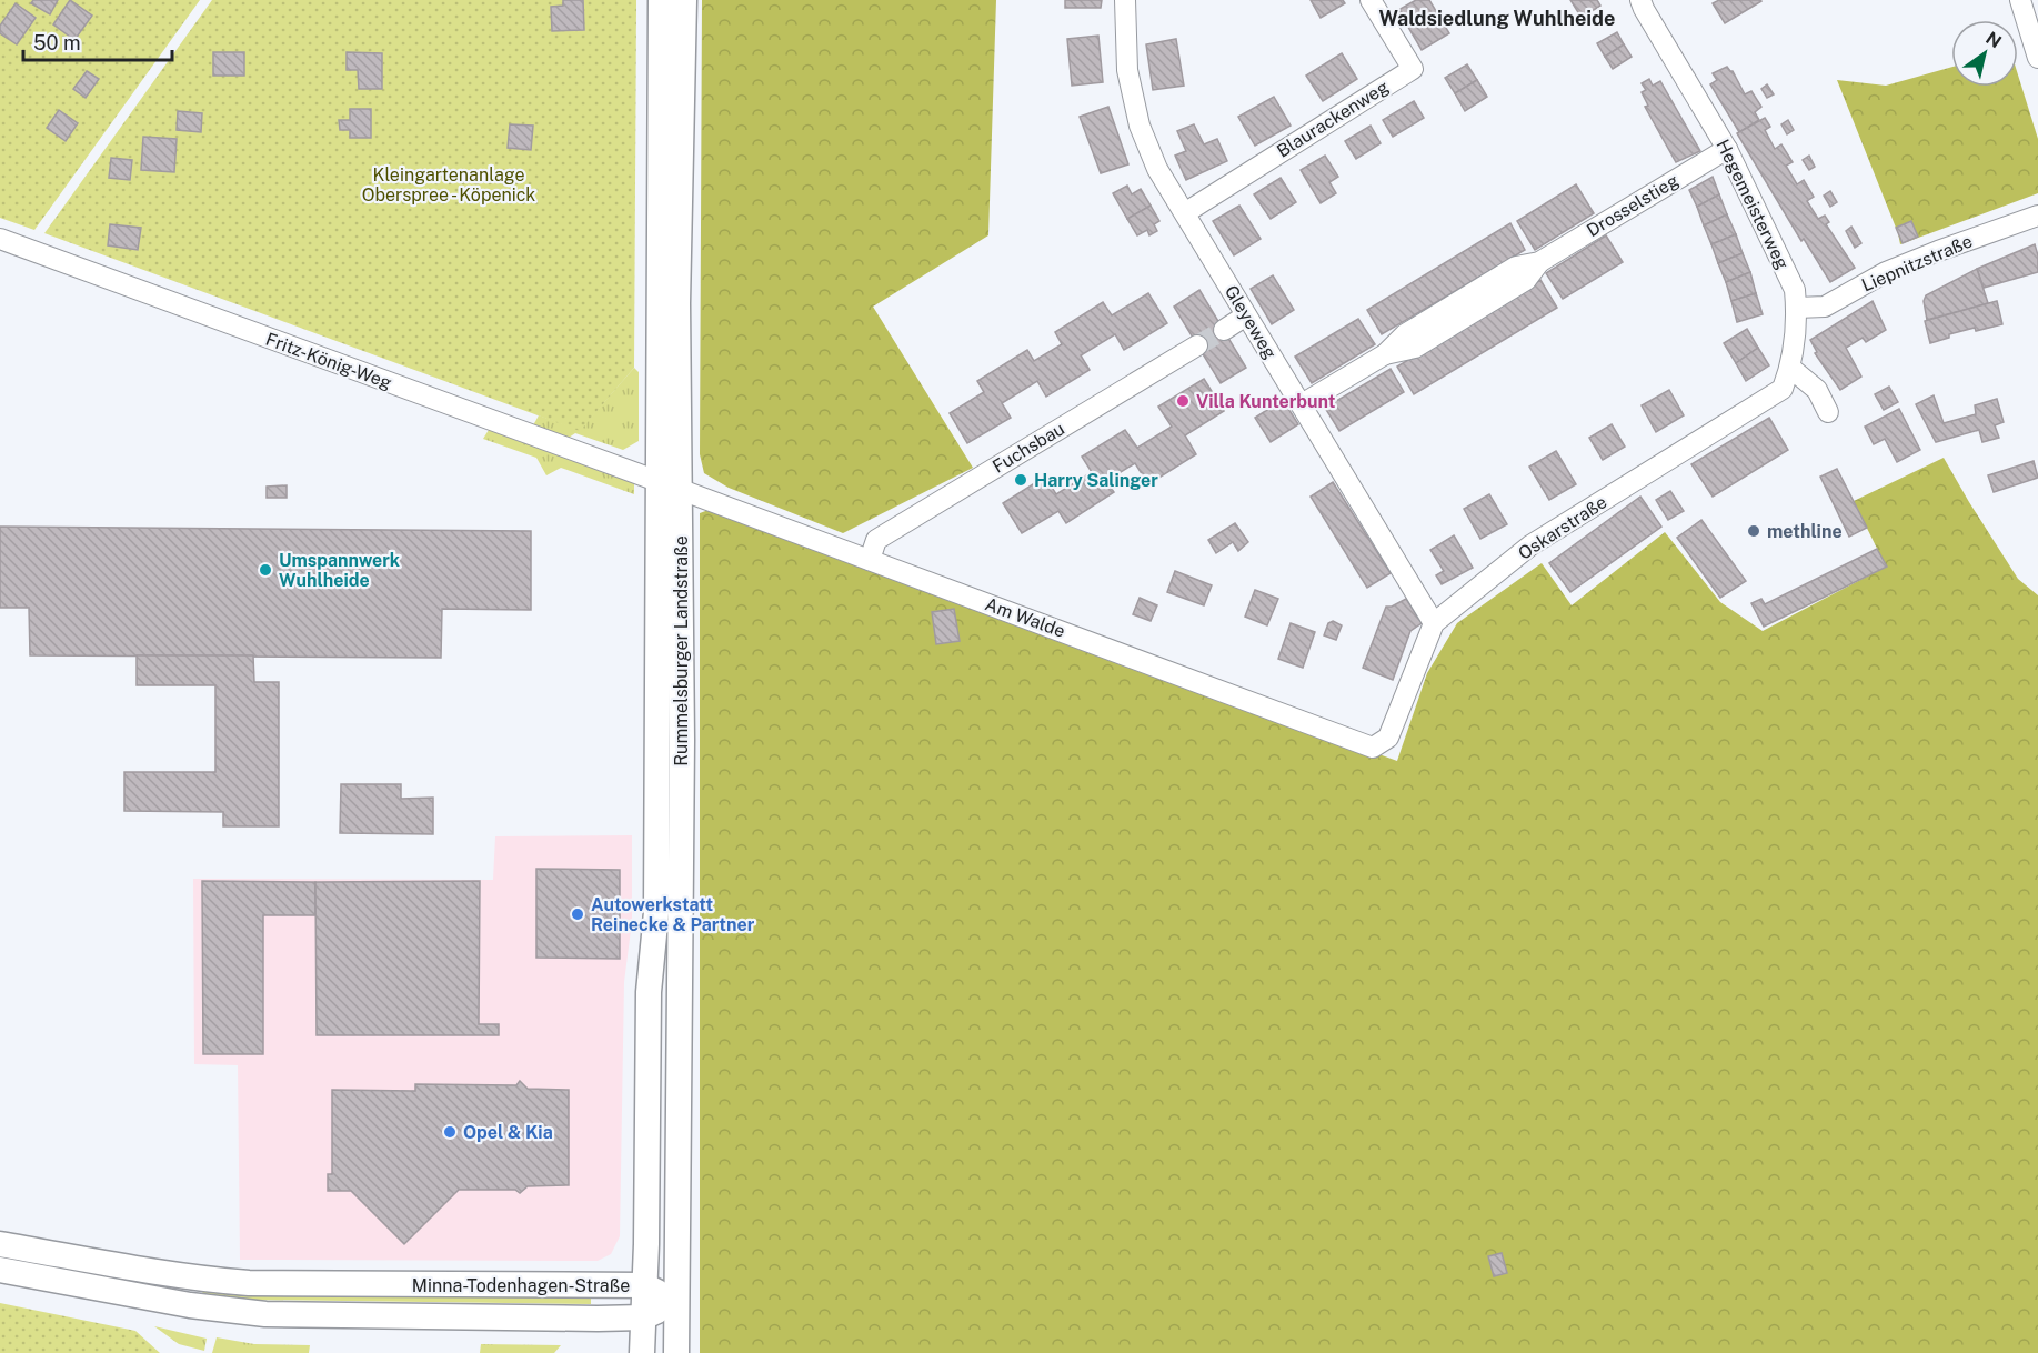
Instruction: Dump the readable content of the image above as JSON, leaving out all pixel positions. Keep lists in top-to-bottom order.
{
  "streets": {
    "main road": ["Rummelsburger Landstraße", "Minna-Todenhagen-Straße"],
    "street": [
      "Blaurackenweg",
      "Hegemeisterweg",
      "Drosselstieg",
      "Liepnitzstraße",
      "Gleyeweg",
      "Fritz-König-Weg",
      "Fuchsbau",
      "Oskarstraße",
      "Am Walde"
    ]
  },
  "crossings": [
    ["Blaurackenweg", "Gleyeweg"],
    ["Hegemeisterweg", "Drosselstieg"],
    ["Hegemeisterweg", "Liepnitzstraße"],
    ["Hegemeisterweg", "Oskarstraße"],
    ["Drosselstieg", "Gleyeweg"],
    ["Gleyeweg", "Oskarstraße"],
    ["Fritz-König-Weg", "Am Walde"],
    ["Fritz-König-Weg", "Rummelsburger Landstraße"],
    ["Fuchsbau", "Am Walde"],
    ["Oskarstraße", "Am Walde"],
    ["Am Walde", "Rummelsburger Landstraße"],
    ["Rummelsburger Landstraße", "Minna-Todenhagen-Straße"]
  ],
  "districts": ["Waldsiedlung Wuhlheide"],
  "parks": ["Kleingartenanlage Oberspree - Köpenick"],
  "places": [
    "Villa Kunterbunt",
    "Harry Salinger",
    "methline",
    "Umspannwerk Wuhlheide",
    "Autowerkstatt Reinecke & Partner",
    "Opel & Kia"
  ],
  "scale_bar": "50 m",
  "north": "top right"
}
